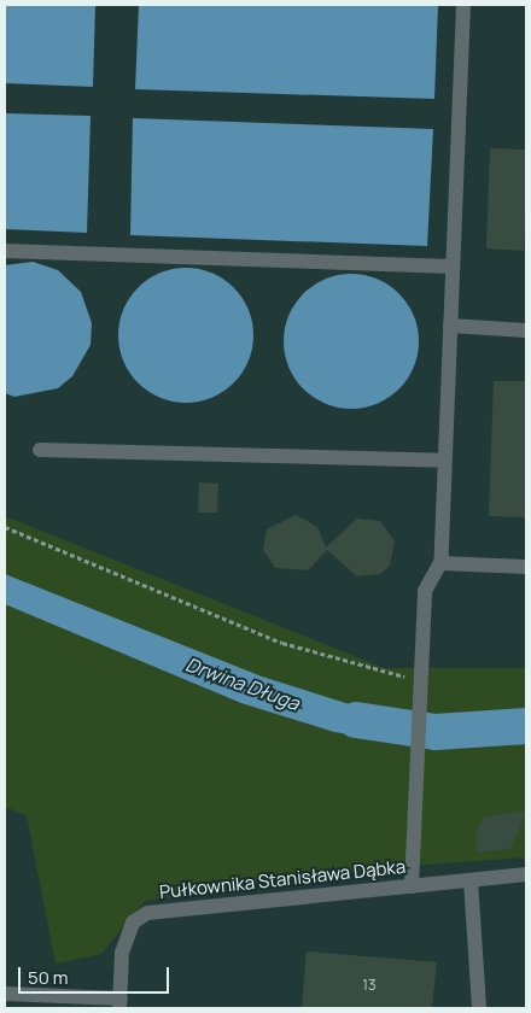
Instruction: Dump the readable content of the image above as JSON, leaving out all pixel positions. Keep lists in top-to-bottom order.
{
  "streets": {
    "street": ["Pułkownika Stanisława Dąbka"]
  },
  "water": ["Drwina Długa"],
  "house_numbers": ["13"],
  "scale_bar": "50 m"
}
